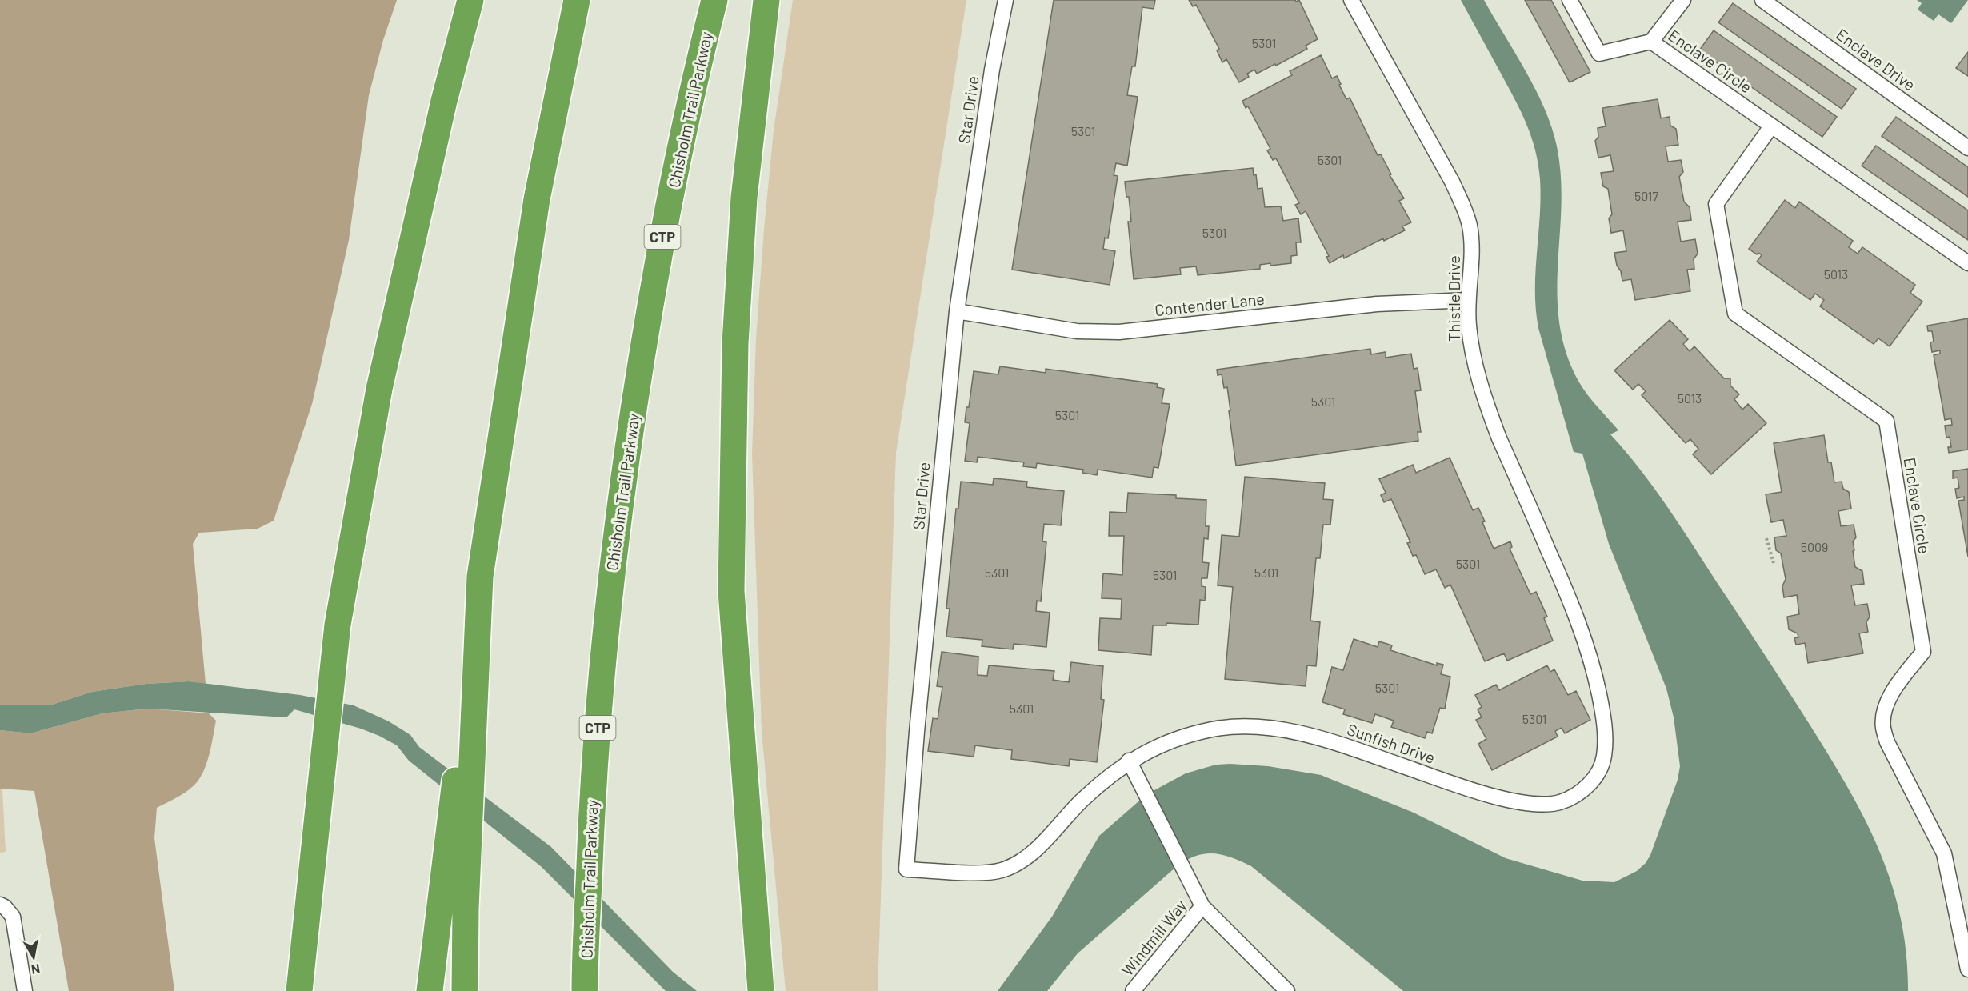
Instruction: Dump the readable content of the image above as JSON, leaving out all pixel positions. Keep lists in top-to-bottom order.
{
  "streets": {
    "highway": ["Chisholm Trail Parkway", "CTP"],
    "lane": [
      "Enclave Drive",
      "Enclave Circle",
      "Star Drive",
      "Thistle Drive",
      "Contender Lane",
      "Sunfish Drive",
      "Windmill Way"
    ]
  },
  "crossings": [
    ["Star Drive", "Contender Lane"],
    ["Star Drive", "Sunfish Drive"],
    ["Thistle Drive", "Contender Lane"],
    ["Thistle Drive", "Sunfish Drive"]
  ],
  "house_numbers": [
    "5301",
    "5301",
    "5301",
    "5017",
    "5301",
    "5013",
    "5013",
    "5301",
    "5301",
    "5009",
    "5301",
    "5301",
    "5301",
    "5301",
    "5301",
    "5301",
    "5301"
  ],
  "north": "bottom"
}
